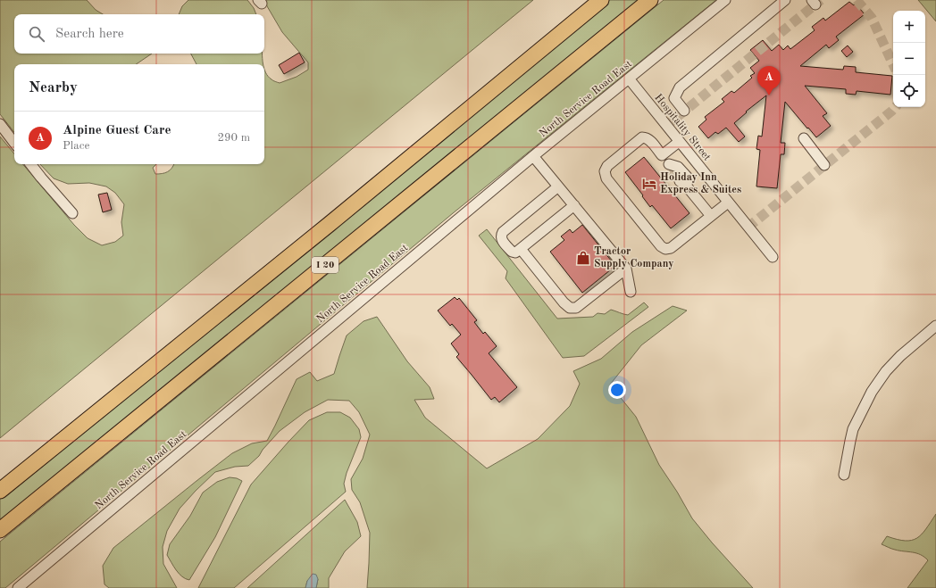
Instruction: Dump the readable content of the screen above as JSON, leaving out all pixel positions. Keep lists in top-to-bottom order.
{
  "streets": {
    "highway": ["I 20"],
    "street": ["North Service Road East", "Hospitality Street"]
  },
  "crossings": [
    ["North Service Road East", "Hospitality Street"]
  ],
  "places": {
    "hotel": ["Holiday Inn Express & Suites"],
    "shop": ["Tractor Supply Company"]
  },
  "page": {
    "map_buttons": ["+", "−"],
    "search": "Search here",
    "heading": "Nearby",
    "pins": "A",
    "list": [
      {
        "mark": "A",
        "name": "Alpine Guest Care",
        "note": "Place",
        "value": "290 m"
      }
    ]
  }
}
